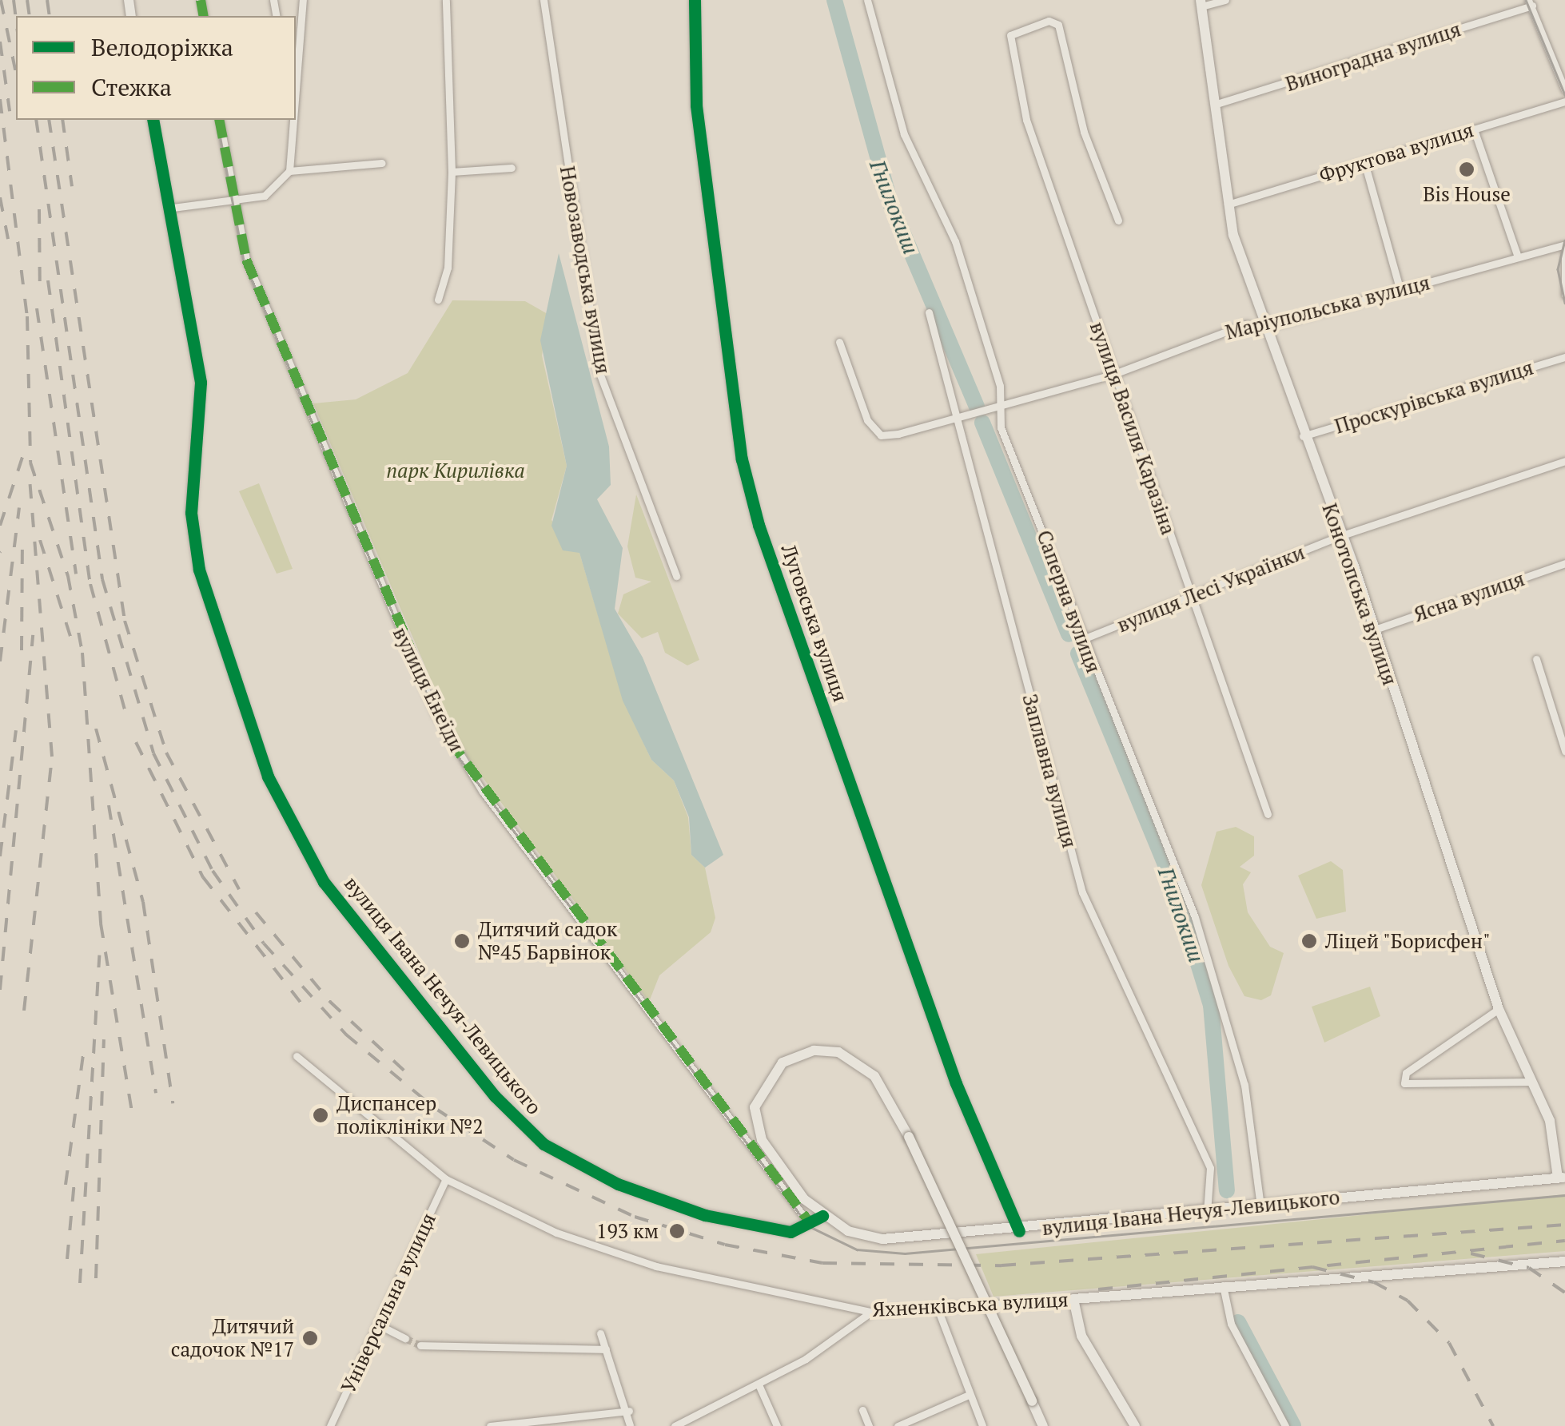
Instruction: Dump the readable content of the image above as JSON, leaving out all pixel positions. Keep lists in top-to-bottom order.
{
  "streets": {
    "street": [
      "Виноградна вулиця",
      "Фруктова вулиця",
      "Новозаводська вулиця",
      "Маріупольська вулиця",
      "Проскурівська вулиця",
      "вулиця Василя Каразіна",
      "вулиця Лесі Українки",
      "Конотопська вулиця",
      "Ясна вулиця",
      "Саперна вулиця",
      "Луговська вулиця",
      "вулиця Енеїди",
      "Заплавна вулиця",
      "вулиця Івана Нечуя-Левицького",
      "Універсальна вулиця",
      "Яхненківська вулиця"
    ]
  },
  "crossings": [
    ["Виноградна вулиця", "Конотопська вулиця"],
    ["Фруктова вулиця", "Конотопська вулиця"],
    ["Маріупольська вулиця", "вулиця Василя Каразіна"],
    ["Маріупольська вулиця", "Конотопська вулиця"],
    ["Маріупольська вулиця", "Саперна вулиця"],
    ["Маріупольська вулиця", "Заплавна вулиця"],
    ["Проскурівська вулиця", "Конотопська вулиця"],
    ["вулиця Василя Каразіна", "вулиця Лесі Українки"],
    ["вулиця Лесі Українки", "Конотопська вулиця"],
    ["вулиця Лесі Українки", "Саперна вулиця"],
    ["Конотопська вулиця", "Ясна вулиця"],
    ["Конотопська вулиця", "вулиця Івана Нечуя-Левицького"],
    ["Саперна вулиця", "вулиця Івана Нечуя-Левицького"],
    ["Луговська вулиця", "вулиця Івана Нечуя-Левицького"],
    ["вулиця Енеїди", "вулиця Івана Нечуя-Левицького"],
    ["Заплавна вулиця", "вулиця Івана Нечуя-Левицького"],
    ["Універсальна вулиця", "Яхненківська вулиця"]
  ],
  "water": ["Гнилокиш"],
  "parks": ["парк Кирилівка"],
  "places": [
    "Bis House",
    "Дитячий садок №45 Барвінок",
    "Ліцей \"Борисфен\"",
    "Диспансер поліклініки №2",
    "193 км",
    "Дитячий садочок №17"
  ],
  "legend": ["Велодоріжка", "Стежка"]
}
